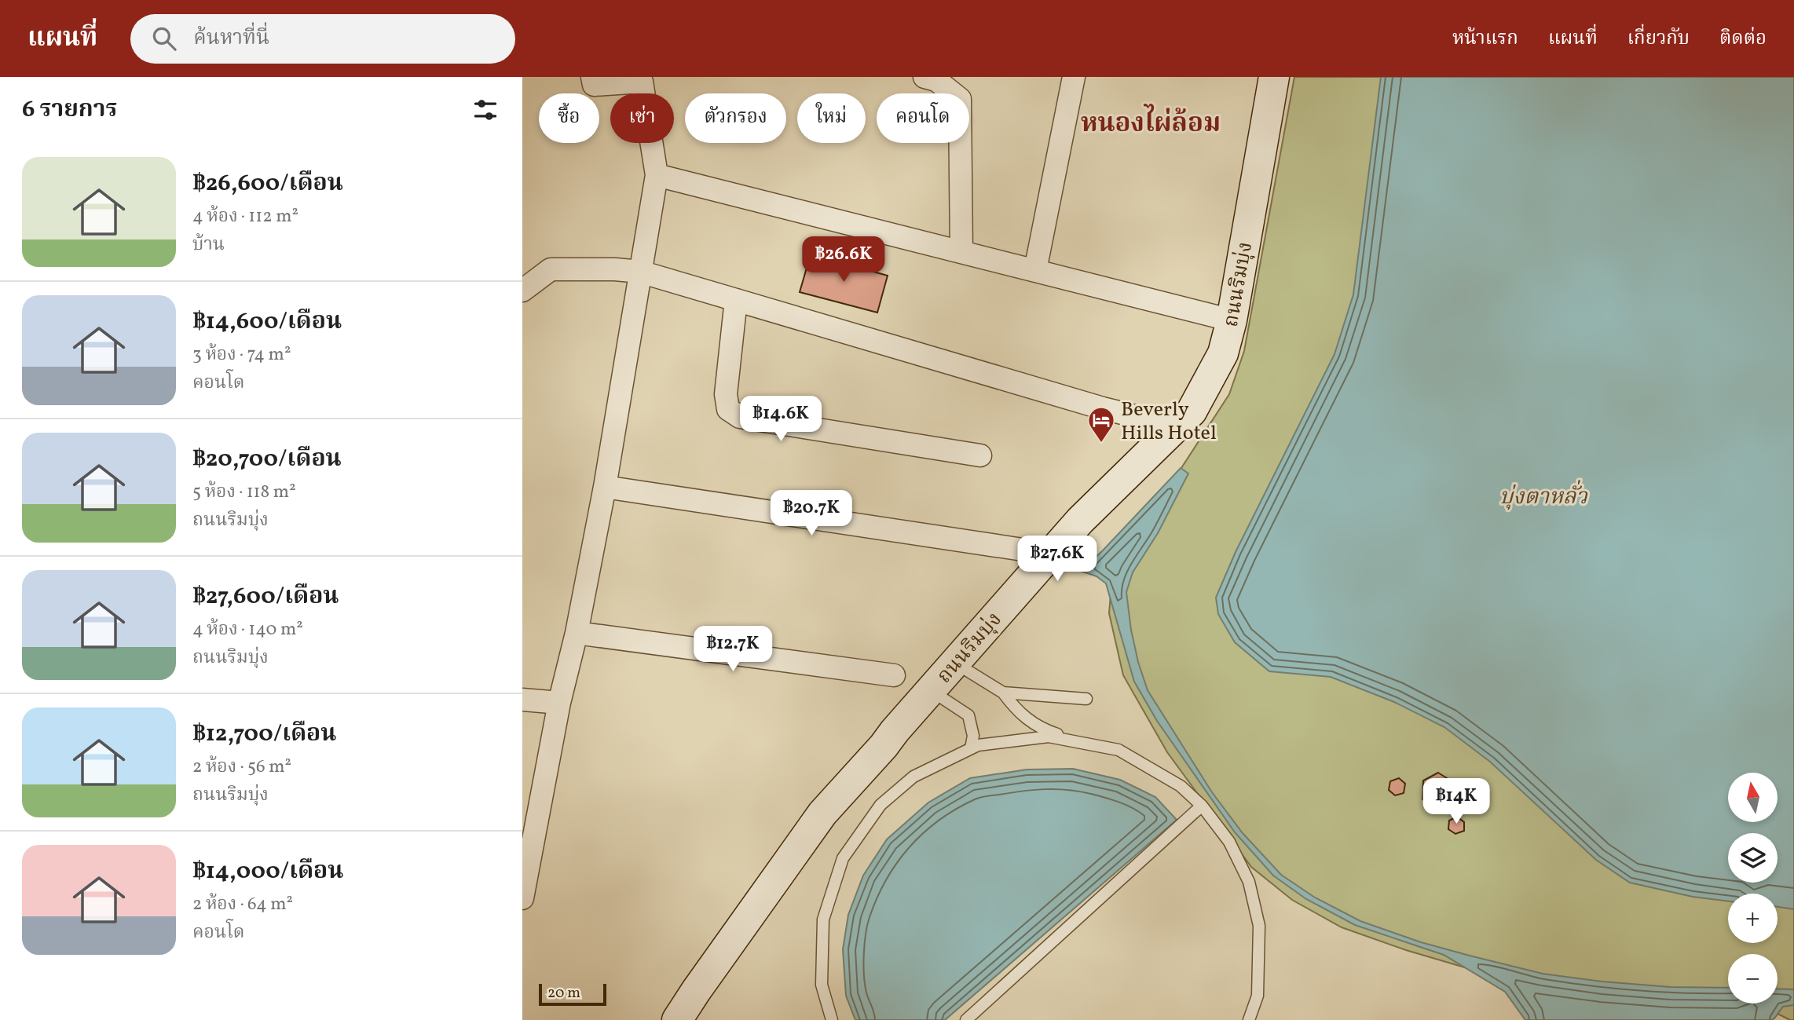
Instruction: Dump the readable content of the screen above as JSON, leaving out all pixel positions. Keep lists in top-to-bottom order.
{
  "streets": {
    "main road": ["ถนนริมบุ่ง"]
  },
  "districts": ["หนองไผ่ล้อม"],
  "water": ["บุ่งตาหลั่ว"],
  "places": {
    "hotel": ["Beverly Hills Hotel"]
  },
  "scale_bar": "20 m",
  "north": "top",
  "page": {
    "header": "แผนที่",
    "search": "ค้นหาที่นี่",
    "nav": [
      "หน้าแรก",
      "แผนที่",
      "เกี่ยวกับ",
      "ติดต่อ"
    ],
    "heading": "6 รายการ",
    "chip": [
      "ซื้อ",
      "เช่า",
      "ตัวกรอง",
      "ใหม่",
      "คอนโด"
    ],
    "list": [
      {
        "name": "฿26,600/เดือน",
        "note": "4 ห้อง · 112 m² · บ้าน"
      },
      {
        "name": "฿14,600/เดือน",
        "note": "3 ห้อง · 74 m² · คอนโด"
      },
      {
        "name": "฿20,700/เดือน",
        "note": "5 ห้อง · 118 m² · ถนนริมบุ่ง"
      },
      {
        "name": "฿27,600/เดือน",
        "note": "4 ห้อง · 140 m² · ถนนริมบุ่ง"
      },
      {
        "name": "฿12,700/เดือน",
        "note": "2 ห้อง · 56 m² · ถนนริมบุ่ง"
      },
      {
        "name": "฿14,000/เดือน",
        "note": "2 ห้อง · 64 m² · คอนโด"
      }
    ],
    "price": [
      "฿26.6K",
      "฿14.6K",
      "฿20.7K",
      "฿27.6K",
      "฿12.7K",
      "฿14K"
    ],
    "map_buttons": ["+", "−"],
    "scale": "20 m"
  }
}
